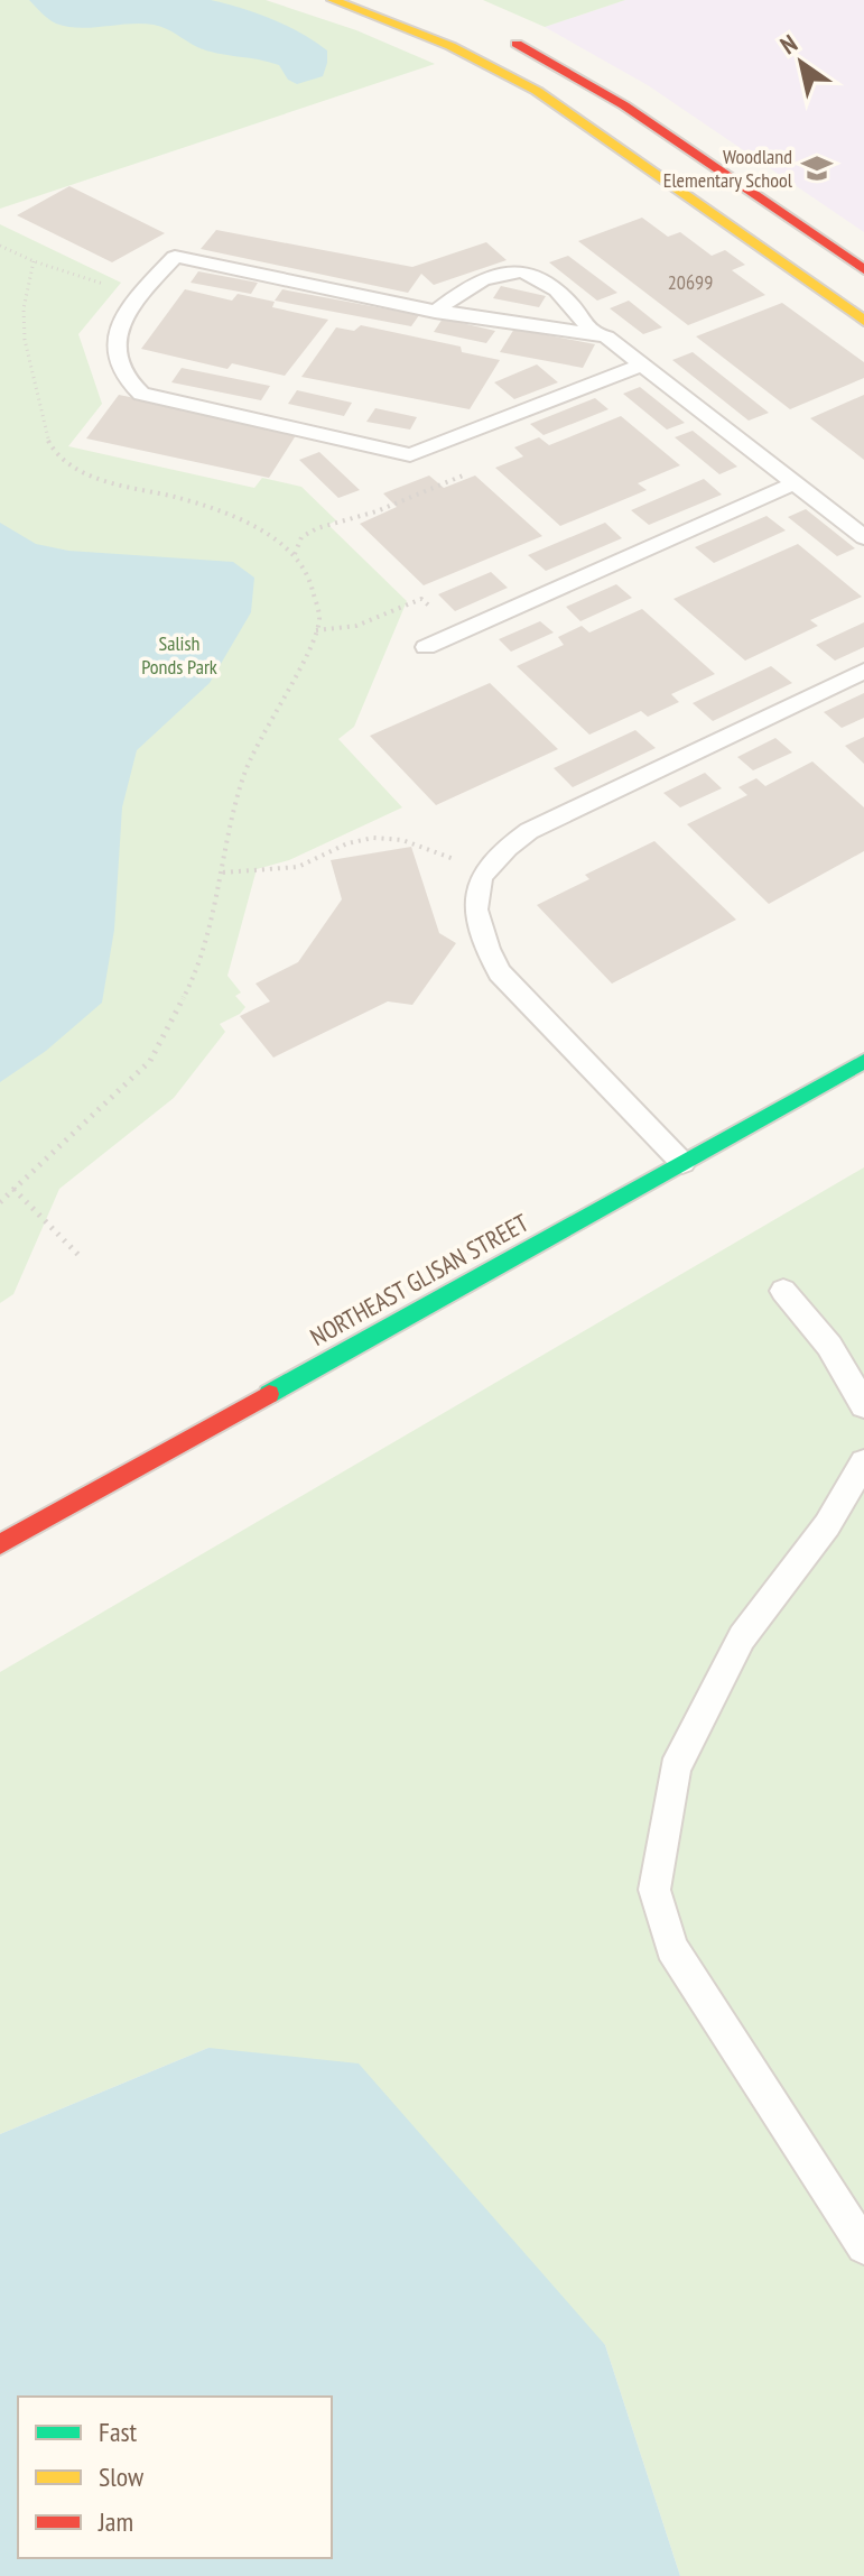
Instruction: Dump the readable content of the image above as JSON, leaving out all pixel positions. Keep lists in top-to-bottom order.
{
  "streets": {
    "main road": ["NORTHEAST GLISAN STREET"]
  },
  "parks": ["Salish Ponds Park"],
  "places": {
    "school or university": ["Woodland Elementary School"]
  },
  "house_numbers": ["20699"],
  "legend": ["Fast", "Slow", "Jam"],
  "north": "top left"
}
